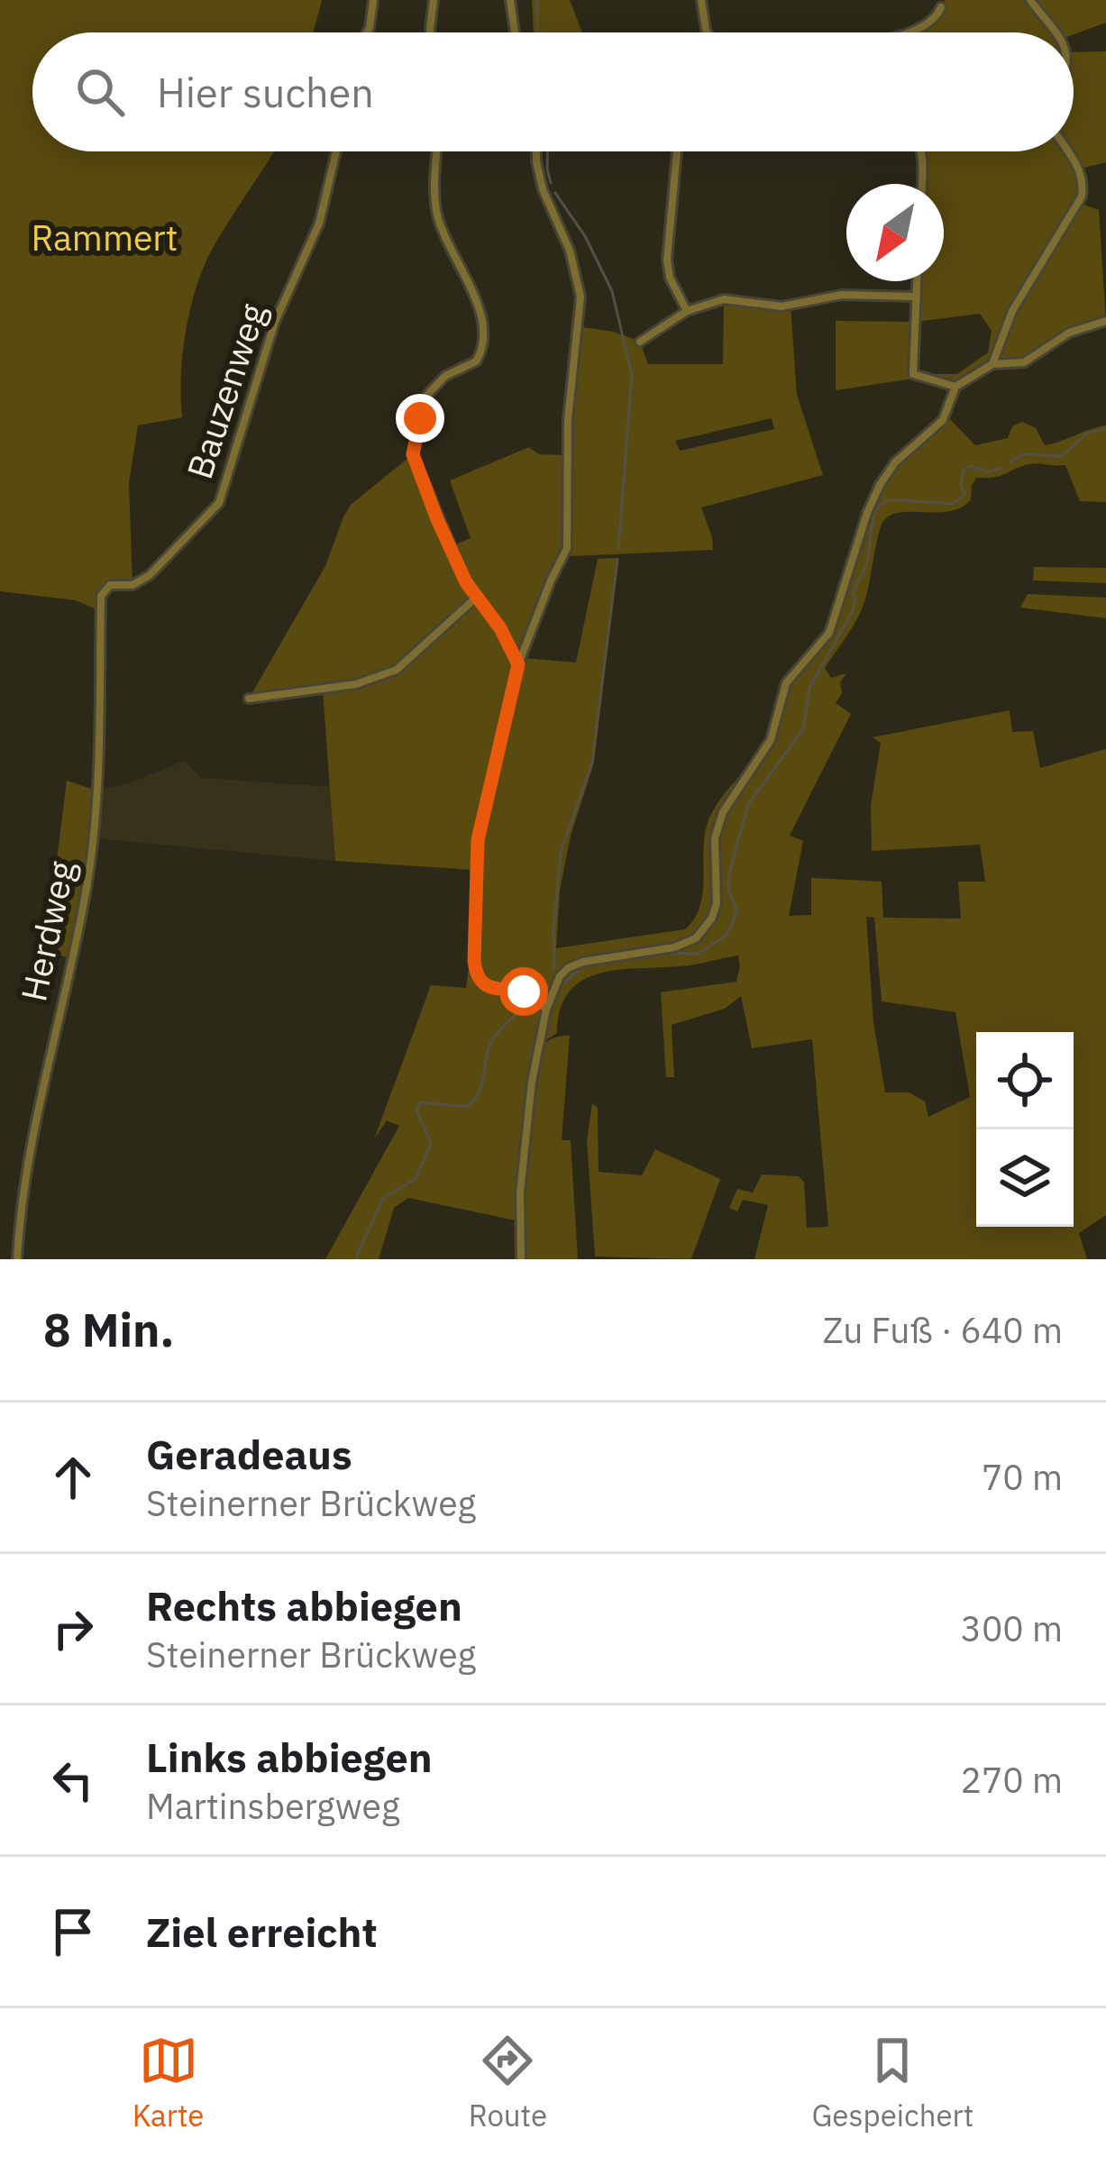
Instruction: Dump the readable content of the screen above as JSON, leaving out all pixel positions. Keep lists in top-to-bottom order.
{
  "streets": {
    "street": ["Bauzenweg", "Herdweg"]
  },
  "crossings": [
    ["Bauzenweg", "Herdweg"]
  ],
  "parks": ["Rammert"],
  "north": "bottom left",
  "page": {
    "search": "Hier suchen",
    "heading": ["8 Min.", "Zu Fuß · 640 m"],
    "list": [
      ["Geradeaus", "Steinerner Brückweg", "70 m"],
      ["Rechts abbiegen", "Steinerner Brückweg", "300 m"],
      ["Links abbiegen", "Martinsbergweg", "270 m"],
      "Ziel erreicht"
    ],
    "nav": ["Karte", "Route", "Gespeichert"]
  }
}
